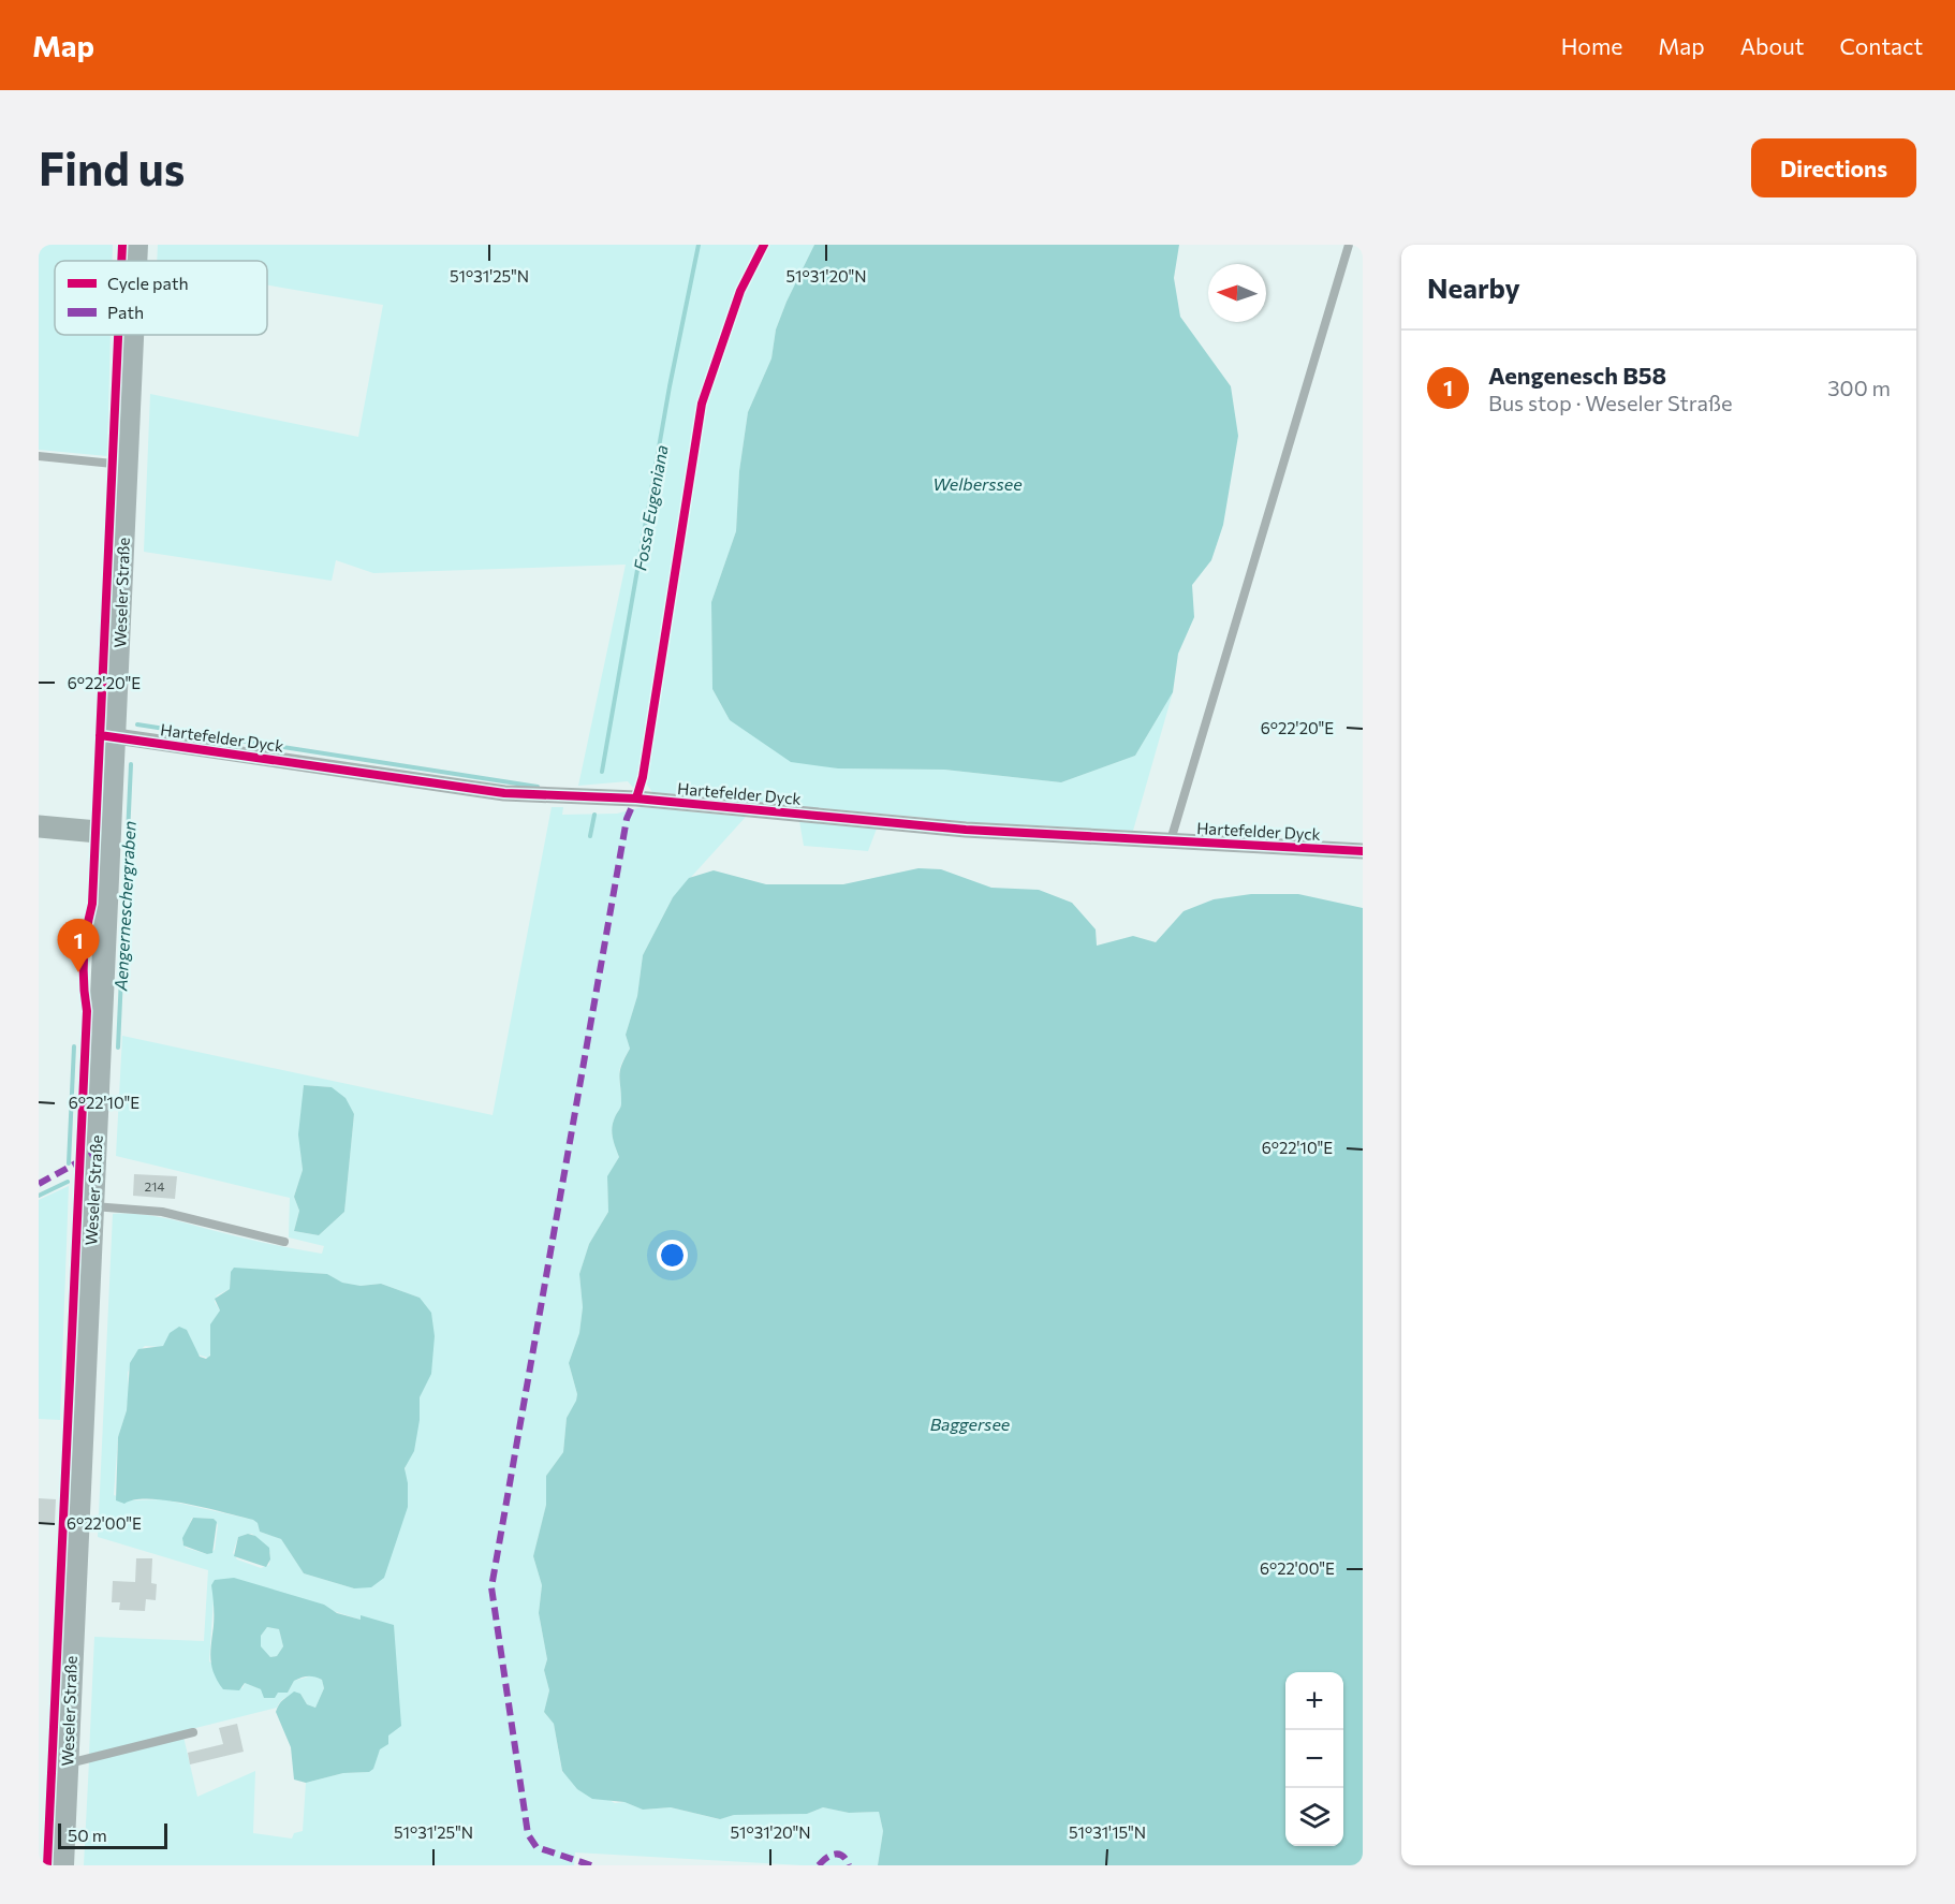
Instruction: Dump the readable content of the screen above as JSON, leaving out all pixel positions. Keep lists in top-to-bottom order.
{
  "streets": {
    "main road": ["Weseler Straße"],
    "street": ["Hartefelder Dyck"]
  },
  "crossings": [
    ["Weseler Straße", "Hartefelder Dyck"]
  ],
  "water": [
    "Welberssee",
    "Fossa Eugeniana",
    "Aengerneschergraben",
    "Baggersee"
  ],
  "house_numbers": ["214"],
  "legend": ["Cycle path", "Path"],
  "scale_bar": "50 m",
  "north": "left",
  "page": {
    "header": "Map",
    "nav": [
      "Home",
      "Map",
      "About",
      "Contact"
    ],
    "buttons": "Directions",
    "title": "Find us",
    "heading": "Nearby",
    "list": [
      {
        "mark": "1",
        "name": "Aengenesch B58",
        "note": "Bus stop · Weseler Straße",
        "value": "300 m"
      }
    ],
    "pins": "1",
    "map_buttons": ["+", "−"],
    "scale": "50 m"
  },
  "coordinates": [
    "51°31'25\"N",
    "51°31'20\"N",
    "6°22'20\"E",
    "6°22'10\"E",
    "6°22'00\"E",
    "51°31'15\"N"
  ]
}
